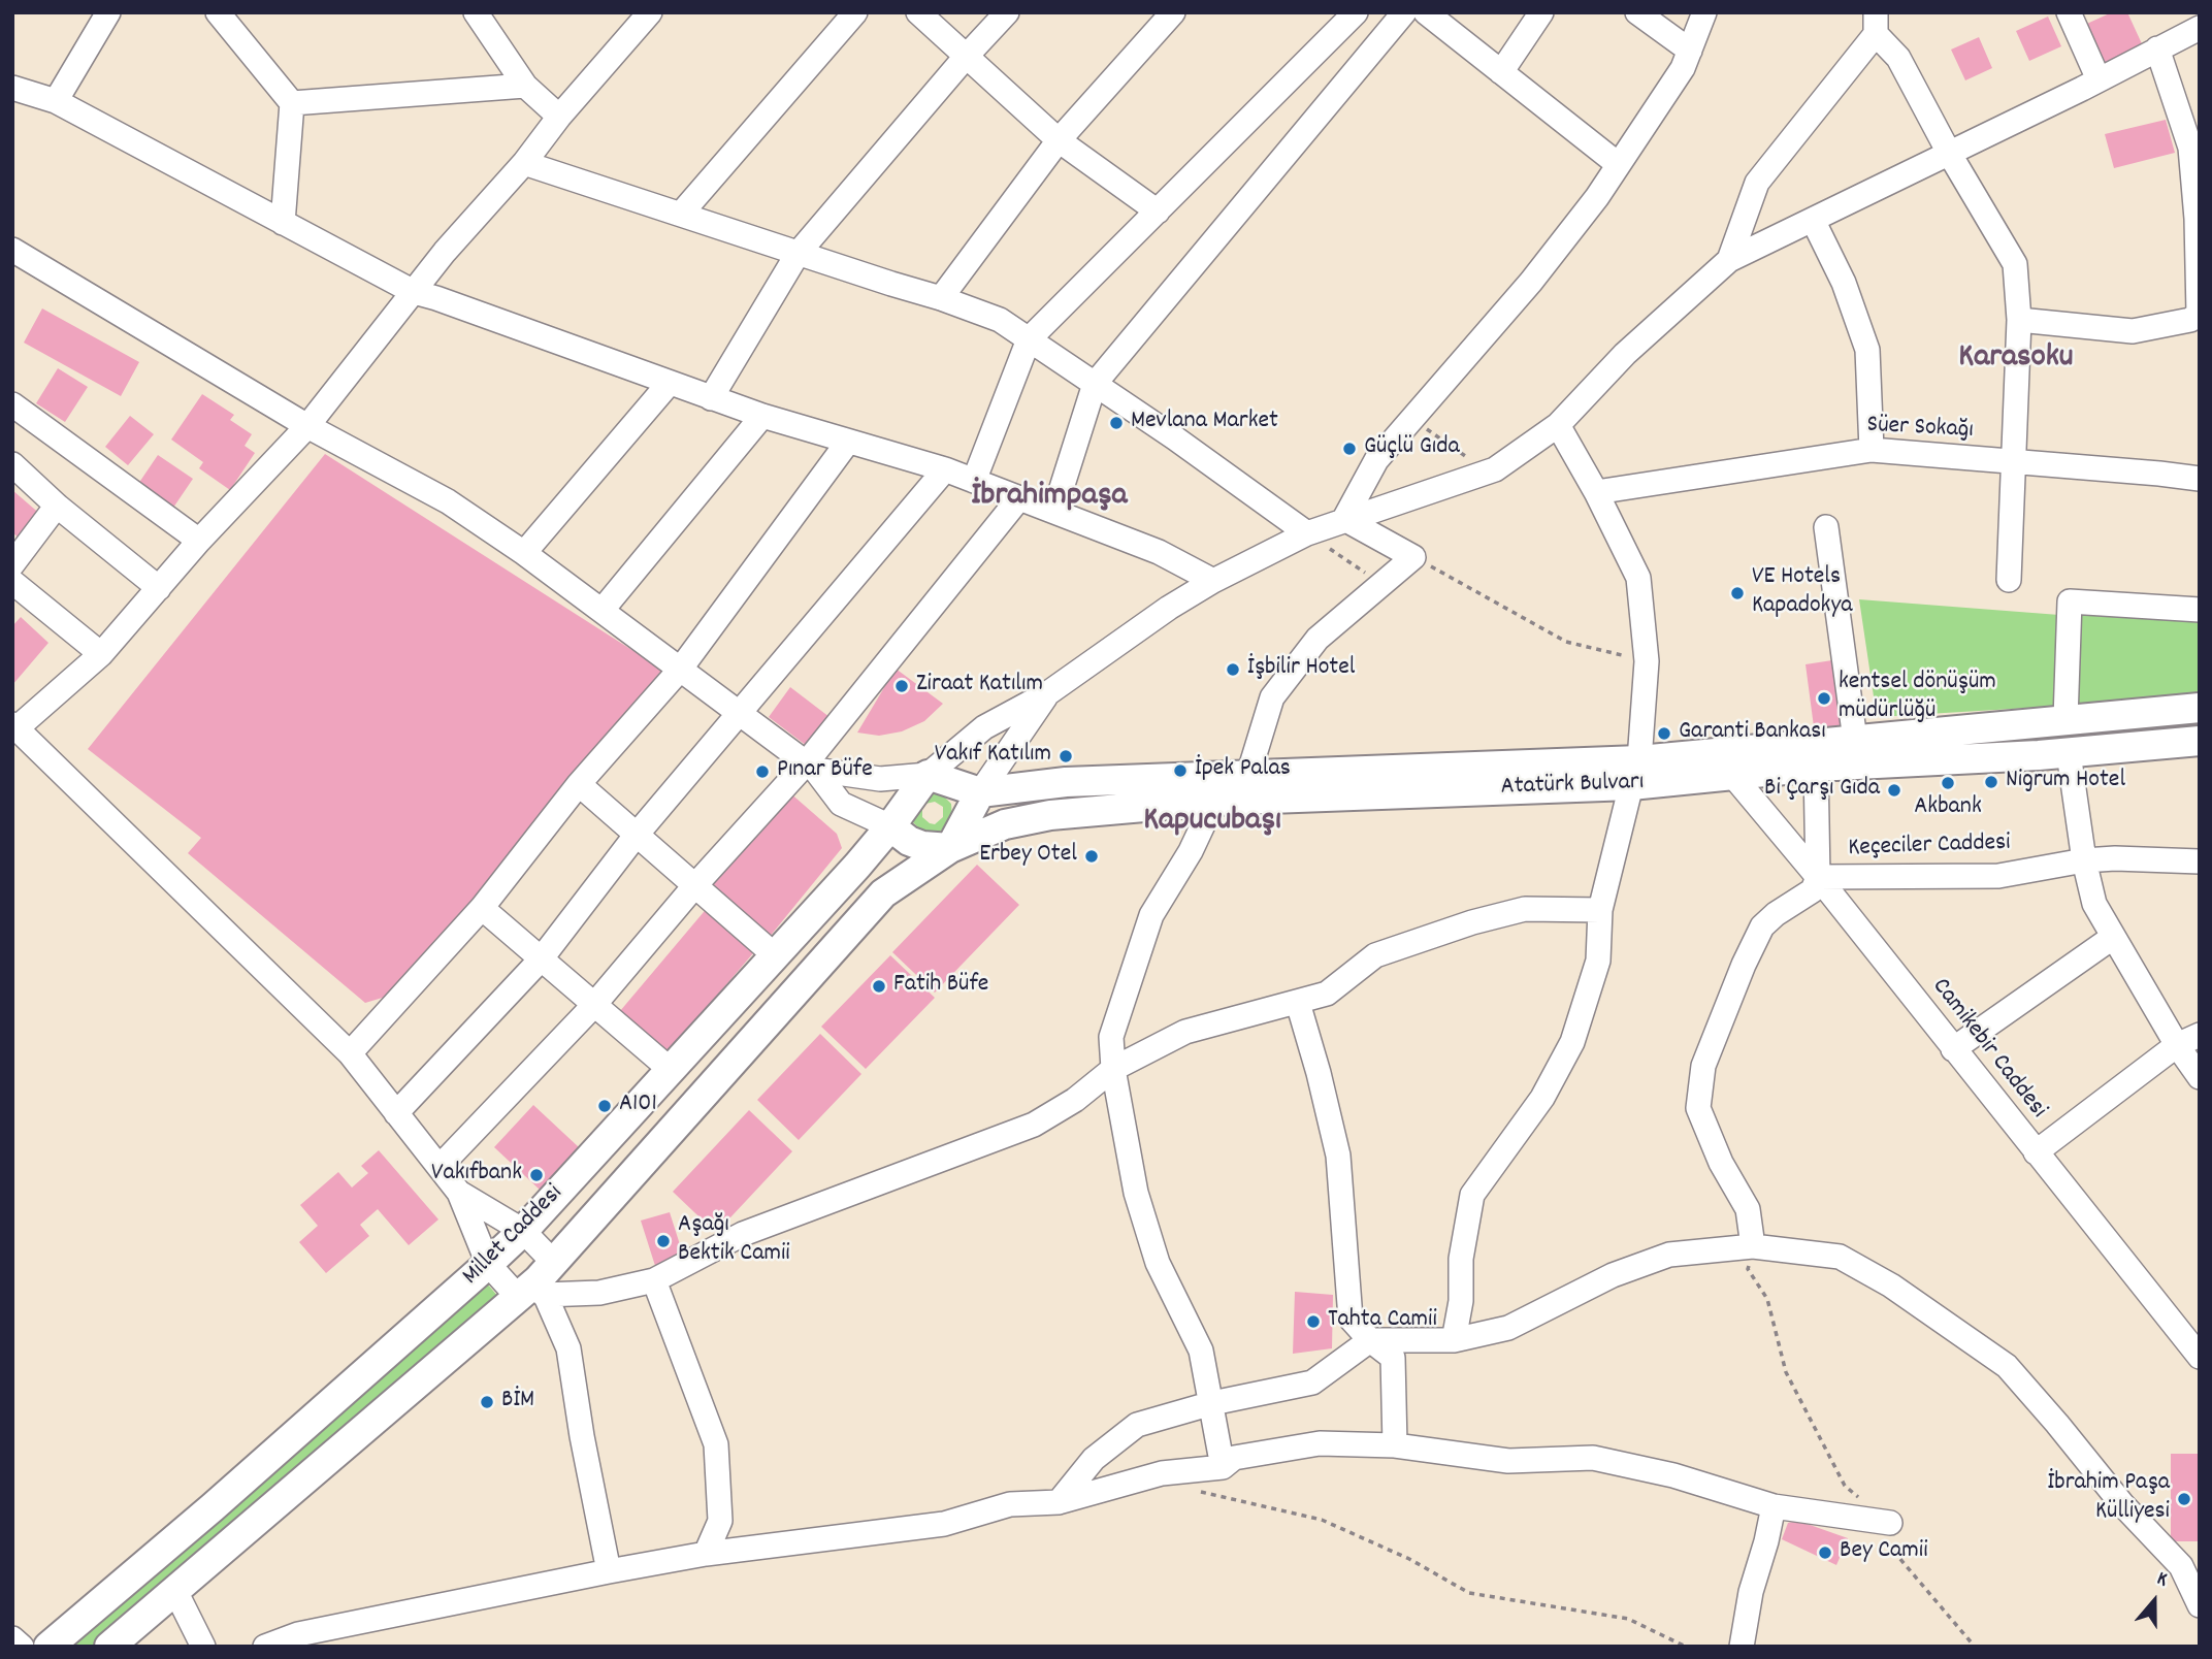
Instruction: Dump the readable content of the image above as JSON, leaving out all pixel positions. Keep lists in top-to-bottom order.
{
  "streets": {
    "main road": ["Atatürk Bulvarı", "Millet Caddesi"],
    "street": ["Süer Sokağı", "Keçeciler Caddesi", "Camikebir Caddesi"]
  },
  "crossings": [
    ["Atatürk Bulvarı", "Camikebir Caddesi"],
    ["Atatürk Bulvarı", "Millet Caddesi"],
    ["Keçeciler Caddesi", "Camikebir Caddesi"]
  ],
  "districts": ["Karasoku", "İbrahimpaşa", "Kapucubaşı"],
  "places": [
    "Mevlana Market",
    "Güçlü Gıda",
    "VE Hotels Kapadokya",
    "İşbilir Hotel",
    "Ziraat Katılım",
    "kentsel dönüşüm müdürlüğü",
    "Garanti Bankası",
    "Vakıf Katılım",
    "İpek Palas",
    "Pınar Büfe",
    "Nigrum Hotel",
    "Akbank",
    "Bi Çarşı Gıda",
    "Erbey Otel",
    "Fatih Büfe",
    "A101",
    "Vakıfbank",
    "Aşağı Bektik Camii",
    "Tahta Camii",
    "BİM",
    "İbrahim Paşa Külliyesi",
    "Bey Camii"
  ],
  "north": "top"
}
